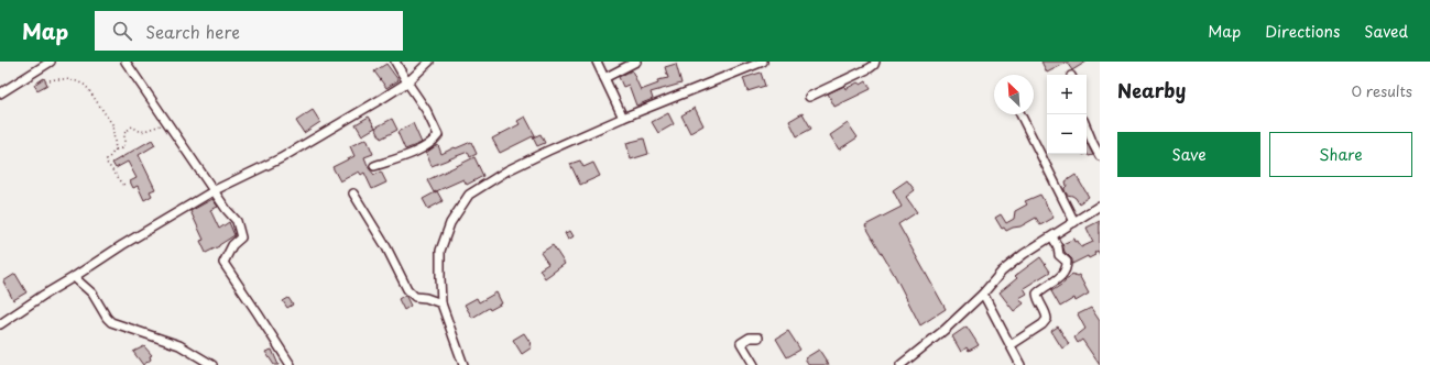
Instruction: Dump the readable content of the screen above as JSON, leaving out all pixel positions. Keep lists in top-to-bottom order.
{
  "north": "top left",
  "page": {
    "header": "Map",
    "search": "Search here",
    "nav": ["Map", "Directions", "Saved"],
    "heading": ["Nearby", "0 results"],
    "map_buttons": ["+", "−"],
    "buttons": ["Save", "Share"]
  }
}
